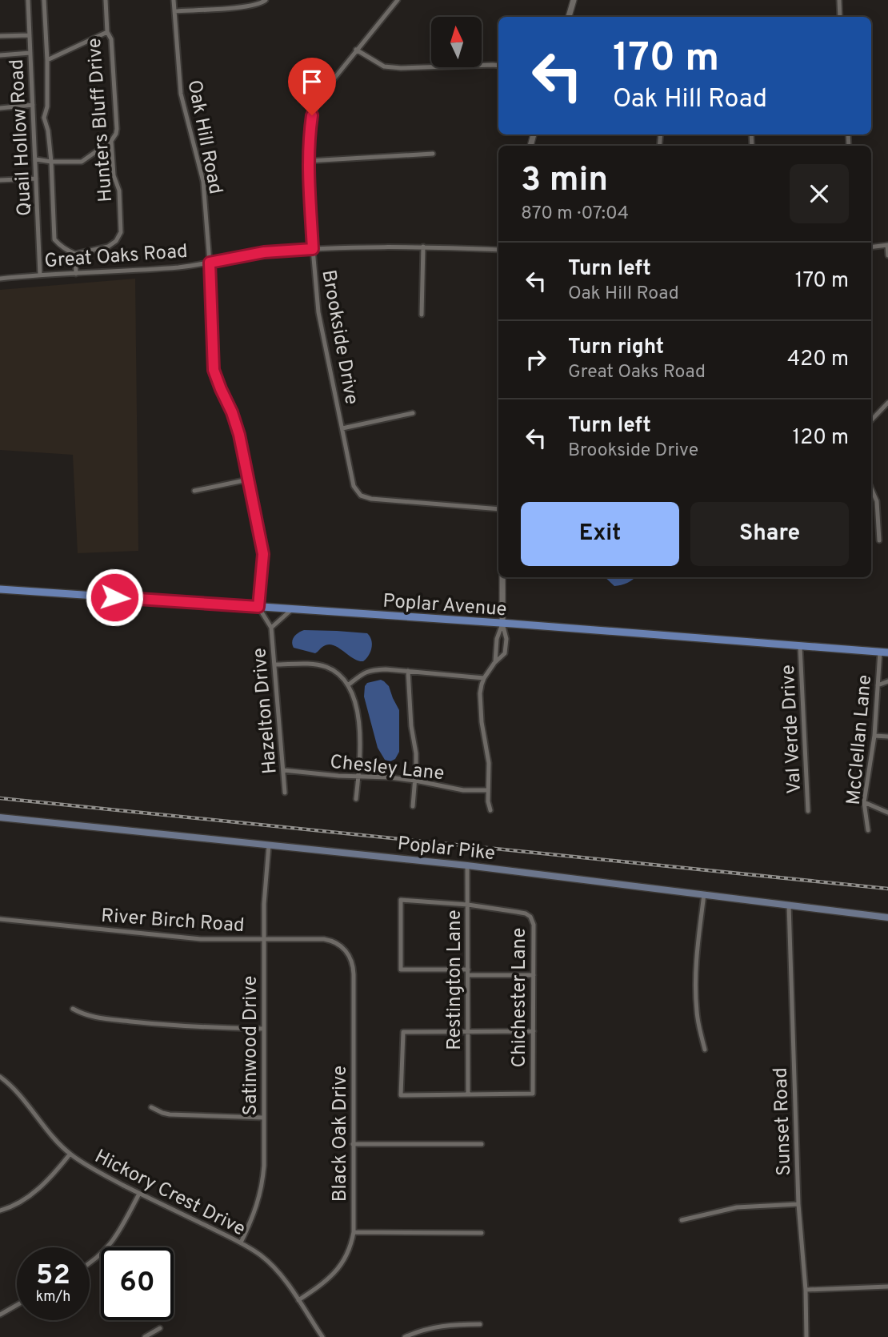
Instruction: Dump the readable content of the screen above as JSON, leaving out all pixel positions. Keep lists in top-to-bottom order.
{
  "streets": {
    "main road": ["Poplar Avenue", "Poplar Pike"],
    "street": [
      "Hunters Bluff Drive",
      "Oak Hill Road",
      "Quail Hollow Road",
      "Great Oaks Road",
      "Brookside Drive",
      "Hazelton Drive",
      "Val Verde Drive",
      "McClellan Lane",
      "Chesley Lane",
      "River Birch Road",
      "Restington Lane",
      "Chichester Lane",
      "Satinwood Drive",
      "Sunset Road",
      "Black Oak Drive",
      "Hickory Crest Drive"
    ]
  },
  "crossings": [
    ["Oak Hill Road", "Great Oaks Road"],
    ["Oak Hill Road", "Poplar Avenue"],
    ["Oak Hill Road", "Hazelton Drive"],
    ["Quail Hollow Road", "Great Oaks Road"],
    ["Great Oaks Road", "Brookside Drive"],
    ["Poplar Avenue", "Hazelton Drive"],
    ["Poplar Avenue", "Val Verde Drive"],
    ["Poplar Avenue", "McClellan Lane"],
    ["Hazelton Drive", "Chesley Lane"],
    ["Poplar Pike", "Restington Lane"],
    ["Poplar Pike", "Satinwood Drive"],
    ["Poplar Pike", "Sunset Road"],
    ["River Birch Road", "Satinwood Drive"],
    ["River Birch Road", "Black Oak Drive"],
    ["Restington Lane", "Chichester Lane"],
    ["Satinwood Drive", "Hickory Crest Drive"],
    ["Black Oak Drive", "Hickory Crest Drive"]
  ],
  "north": "top",
  "page": {
    "turn": ["170 m", "Oak Hill Road"],
    "heading": ["3 min", "870 m · 07:04"],
    "list": [
      {
        "name": "Turn left",
        "note": "Oak Hill Road",
        "value": "170 m"
      },
      {
        "name": "Turn right",
        "note": "Great Oaks Road",
        "value": "420 m"
      },
      {
        "name": "Turn left",
        "note": "Brookside Drive",
        "value": "120 m"
      }
    ],
    "buttons": ["Exit", "Share"],
    "speed": "52 km/h",
    "limit": "60"
  }
}
